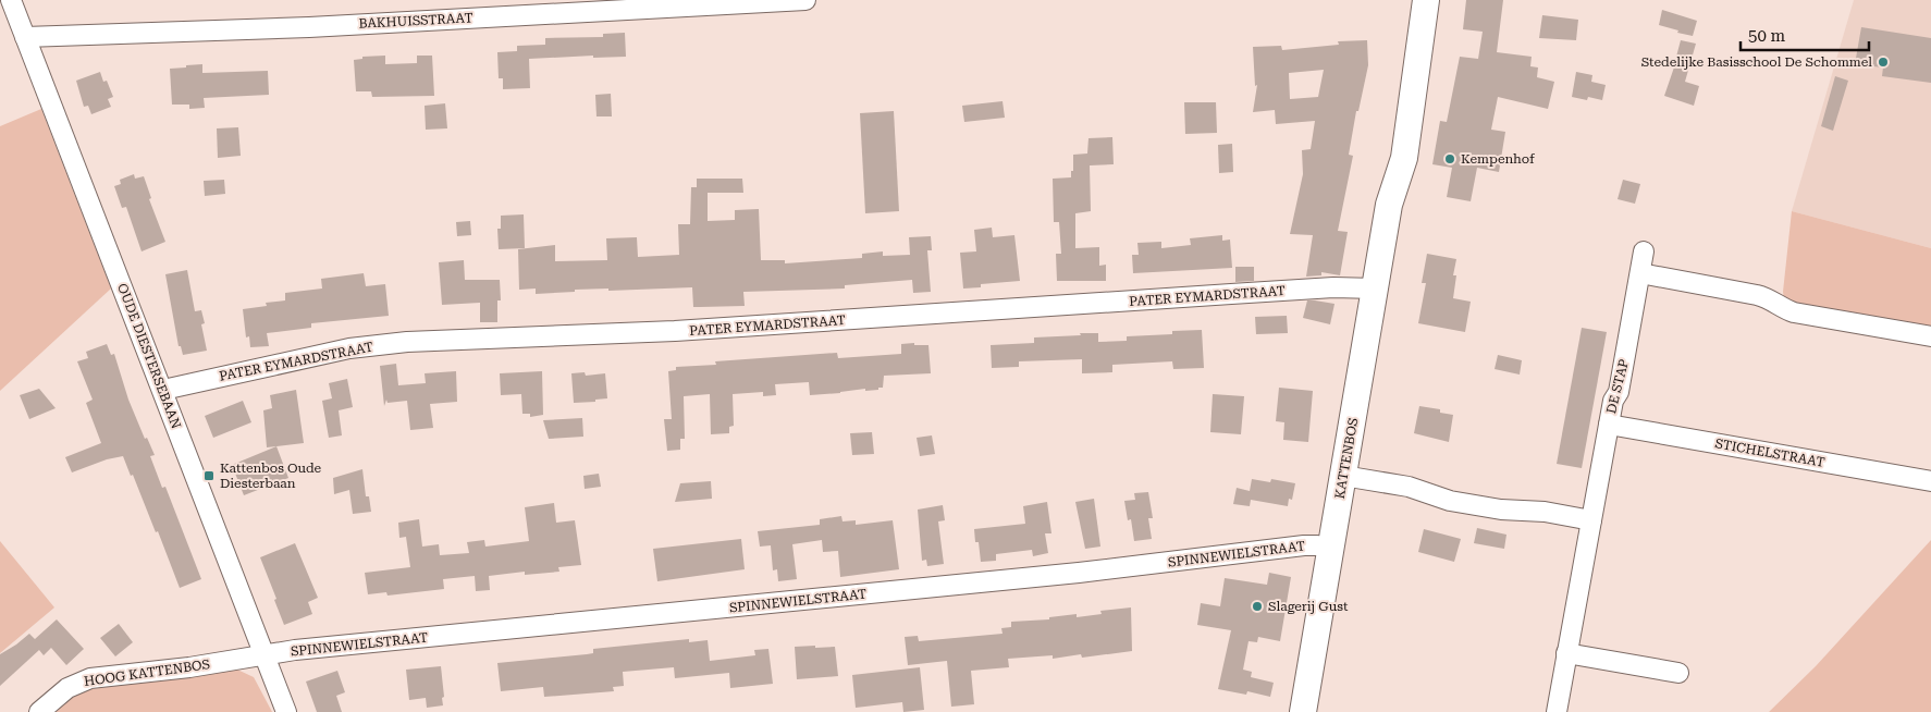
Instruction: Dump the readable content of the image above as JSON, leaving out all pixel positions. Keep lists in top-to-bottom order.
{
  "streets": {
    "main road": ["KATTENBOS"],
    "street": [
      "BAKHUISSTRAAT",
      "PATER EYMARDSTRAAT",
      "OUDE DIESTERSEBAAN",
      "DE STAP",
      "STICHELSTRAAT",
      "SPINNEWIELSTRAAT",
      "HOOG KATTENBOS"
    ]
  },
  "crossings": [
    ["BAKHUISSTRAAT", "OUDE DIESTERSEBAAN"],
    ["PATER EYMARDSTRAAT", "OUDE DIESTERSEBAAN"],
    ["PATER EYMARDSTRAAT", "KATTENBOS"],
    ["OUDE DIESTERSEBAAN", "SPINNEWIELSTRAAT"],
    ["OUDE DIESTERSEBAAN", "HOOG KATTENBOS"],
    ["DE STAP", "STICHELSTRAAT"],
    ["KATTENBOS", "SPINNEWIELSTRAAT"],
    ["SPINNEWIELSTRAAT", "HOOG KATTENBOS"]
  ],
  "places": {
    "other": ["Stedelijke Basisschool De Schommel", "Kempenhof", "Slagerij Gust"],
    "transit": ["Kattenbos Oude Diesterbaan"]
  },
  "scale_bar": "50 m"
}
